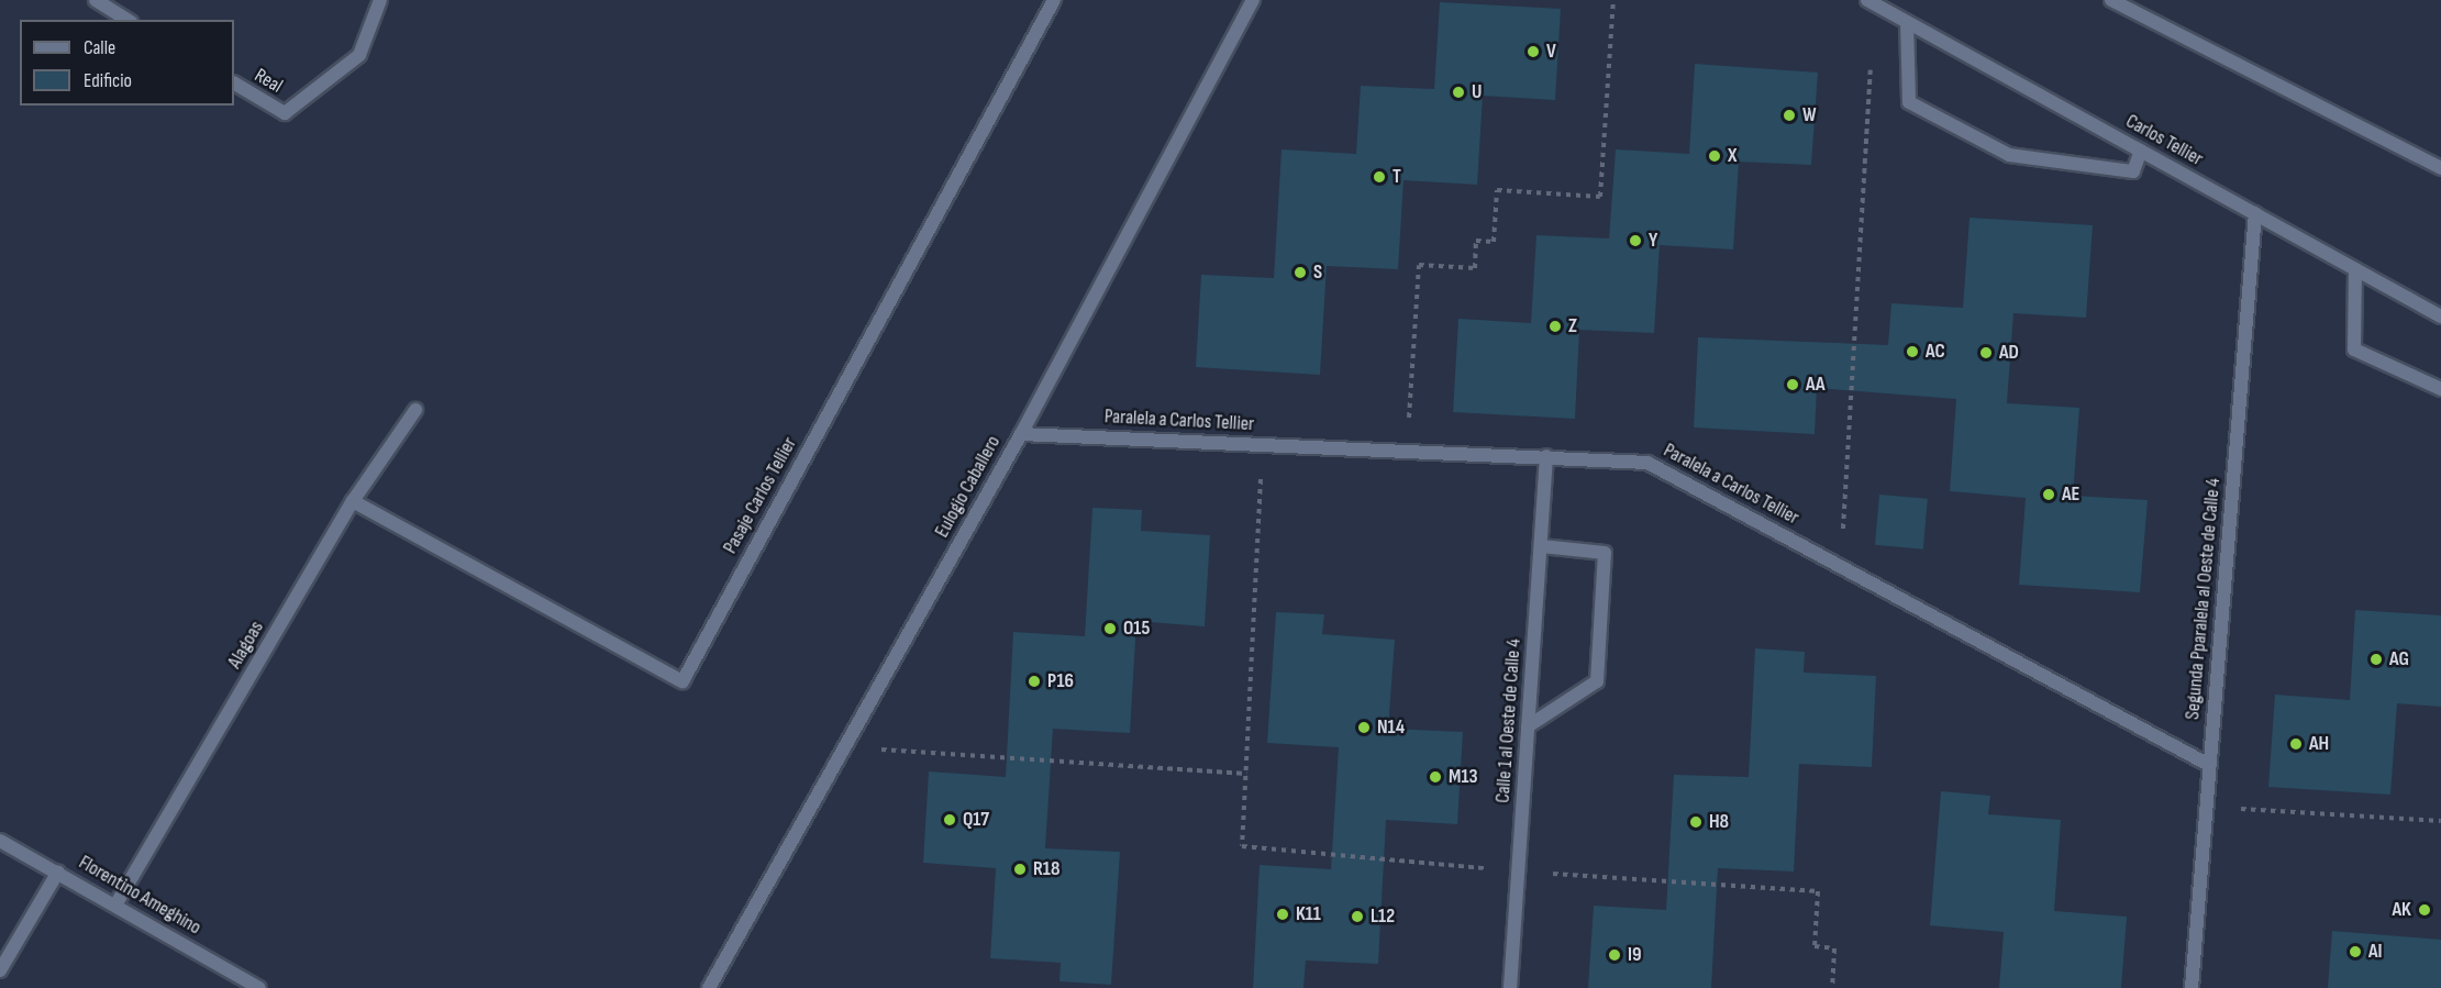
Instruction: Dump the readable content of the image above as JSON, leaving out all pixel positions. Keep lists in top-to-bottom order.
{
  "streets": {
    "street": [
      "Real",
      "Carlos Tellier",
      "Paralela a Carlos Tellier",
      "Eulogio Caballero",
      "Pasaje Carlos Tellier",
      "Segunda Pparalela al Oeste de Calle 4",
      "Alagoas",
      "Calle 1 al Oeste de Calle 4",
      "Florentino Ameghino"
    ]
  },
  "crossings": [
    ["Carlos Tellier", "Segunda Pparalela al Oeste de Calle 4"],
    ["Paralela a Carlos Tellier", "Eulogio Caballero"],
    ["Paralela a Carlos Tellier", "Segunda Pparalela al Oeste de Calle 4"],
    ["Paralela a Carlos Tellier", "Calle 1 al Oeste de Calle 4"],
    ["Pasaje Carlos Tellier", "Alagoas"],
    ["Alagoas", "Florentino Ameghino"]
  ],
  "places": [
    "V",
    "U",
    "W",
    "X",
    "T",
    "Y",
    "S",
    "Z",
    "AC",
    "AD",
    "AA",
    "AE",
    "O15",
    "AG",
    "P16",
    "N14",
    "AH",
    "M13",
    "Q17",
    "H8",
    "R18",
    "AK",
    "K11",
    "L12",
    "AI",
    "I9"
  ],
  "legend": ["Calle", "Edificio"]
}
